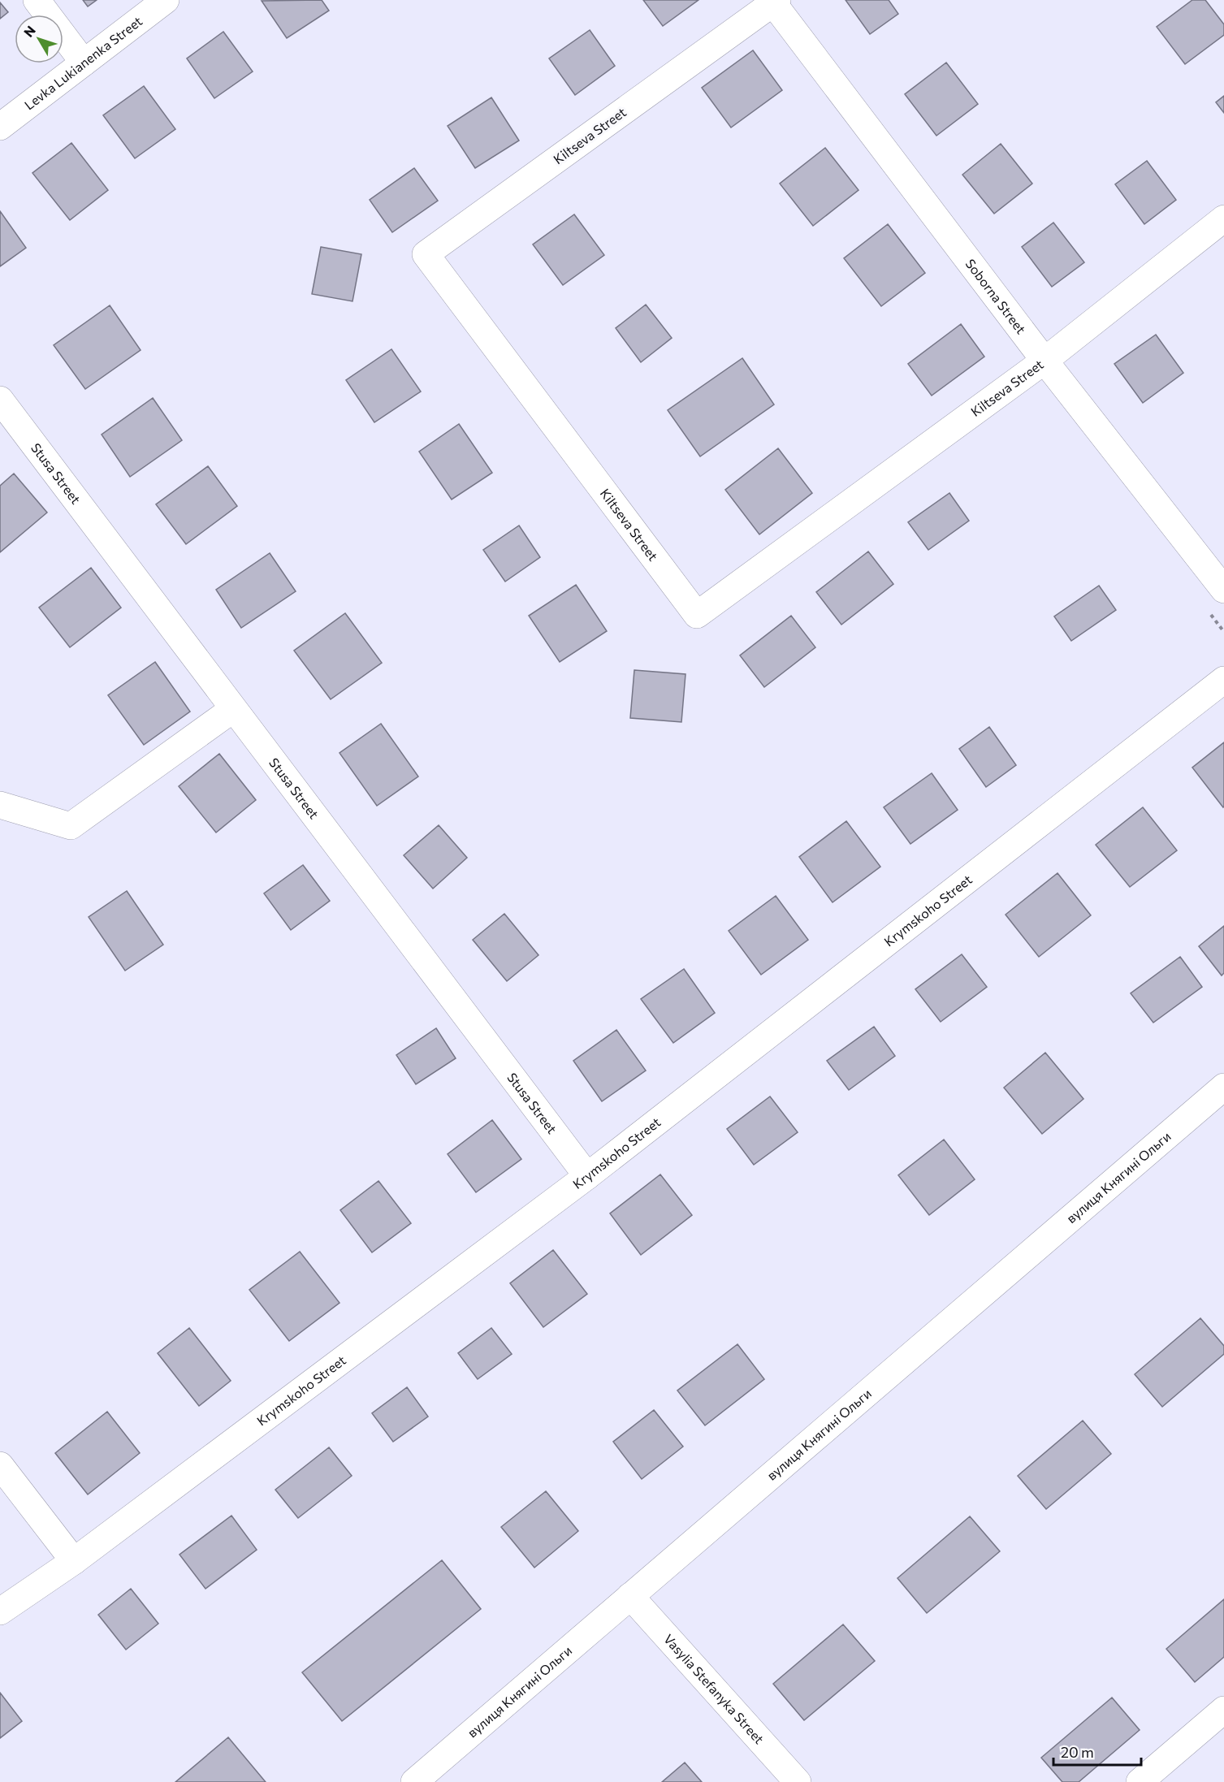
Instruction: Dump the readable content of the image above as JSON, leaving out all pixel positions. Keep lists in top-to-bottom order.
{
  "streets": {
    "street": [
      "Levka Lukianenka Street",
      "Kiltseva Street",
      "Soborna Street",
      "Stusa Street",
      "Krymskoho Street",
      "вулиця Княгині Ольги",
      "Vasylia Stefanyka Street"
    ]
  },
  "crossings": [
    ["Kiltseva Street", "Soborna Street"],
    ["Stusa Street", "Krymskoho Street"],
    ["вулиця Княгині Ольги", "Vasylia Stefanyka Street"]
  ],
  "scale_bar": "20 m",
  "north": "top left"
}
